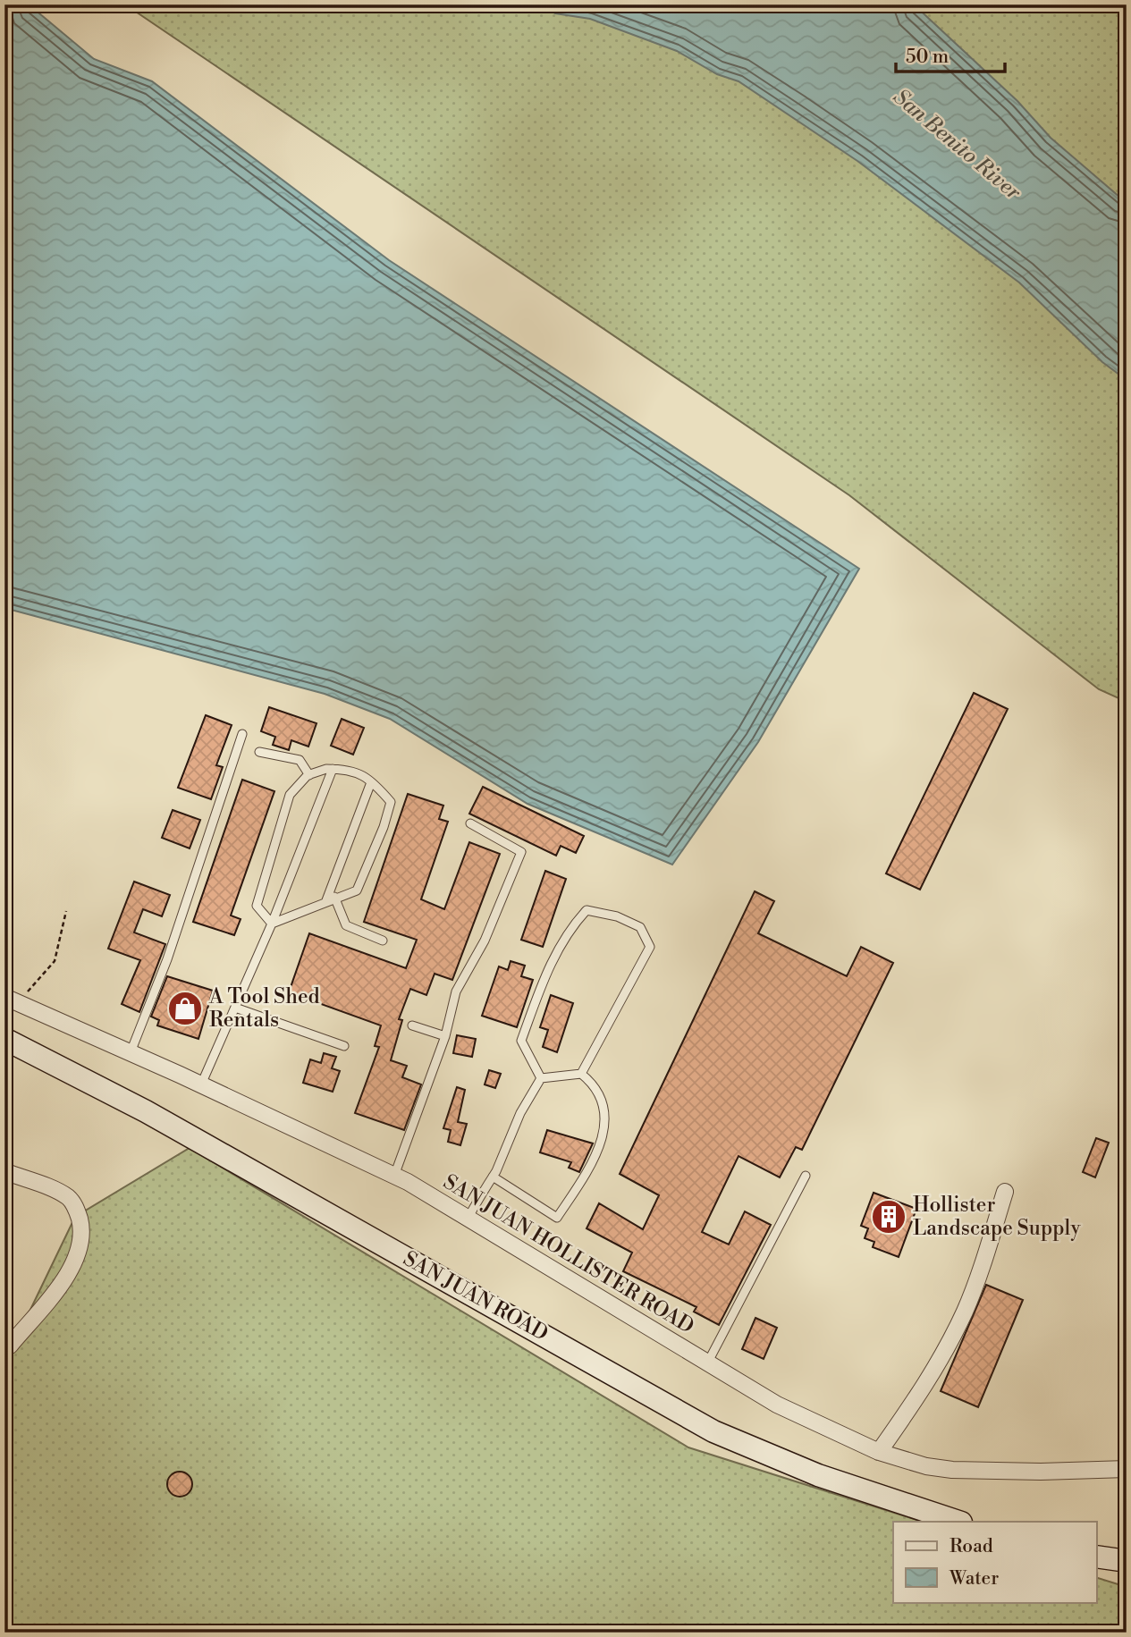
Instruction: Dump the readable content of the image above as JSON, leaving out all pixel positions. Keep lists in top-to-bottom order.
{
  "streets": {
    "main road": ["SAN JUAN ROAD"],
    "street": ["SAN JUAN HOLLISTER ROAD"]
  },
  "water": ["San Benito River"],
  "places": {
    "shop": ["A Tool Shed Rentals"],
    "building": ["Hollister Landscape Supply"]
  },
  "legend": ["Road", "Water"],
  "scale_bar": "50 m"
}
